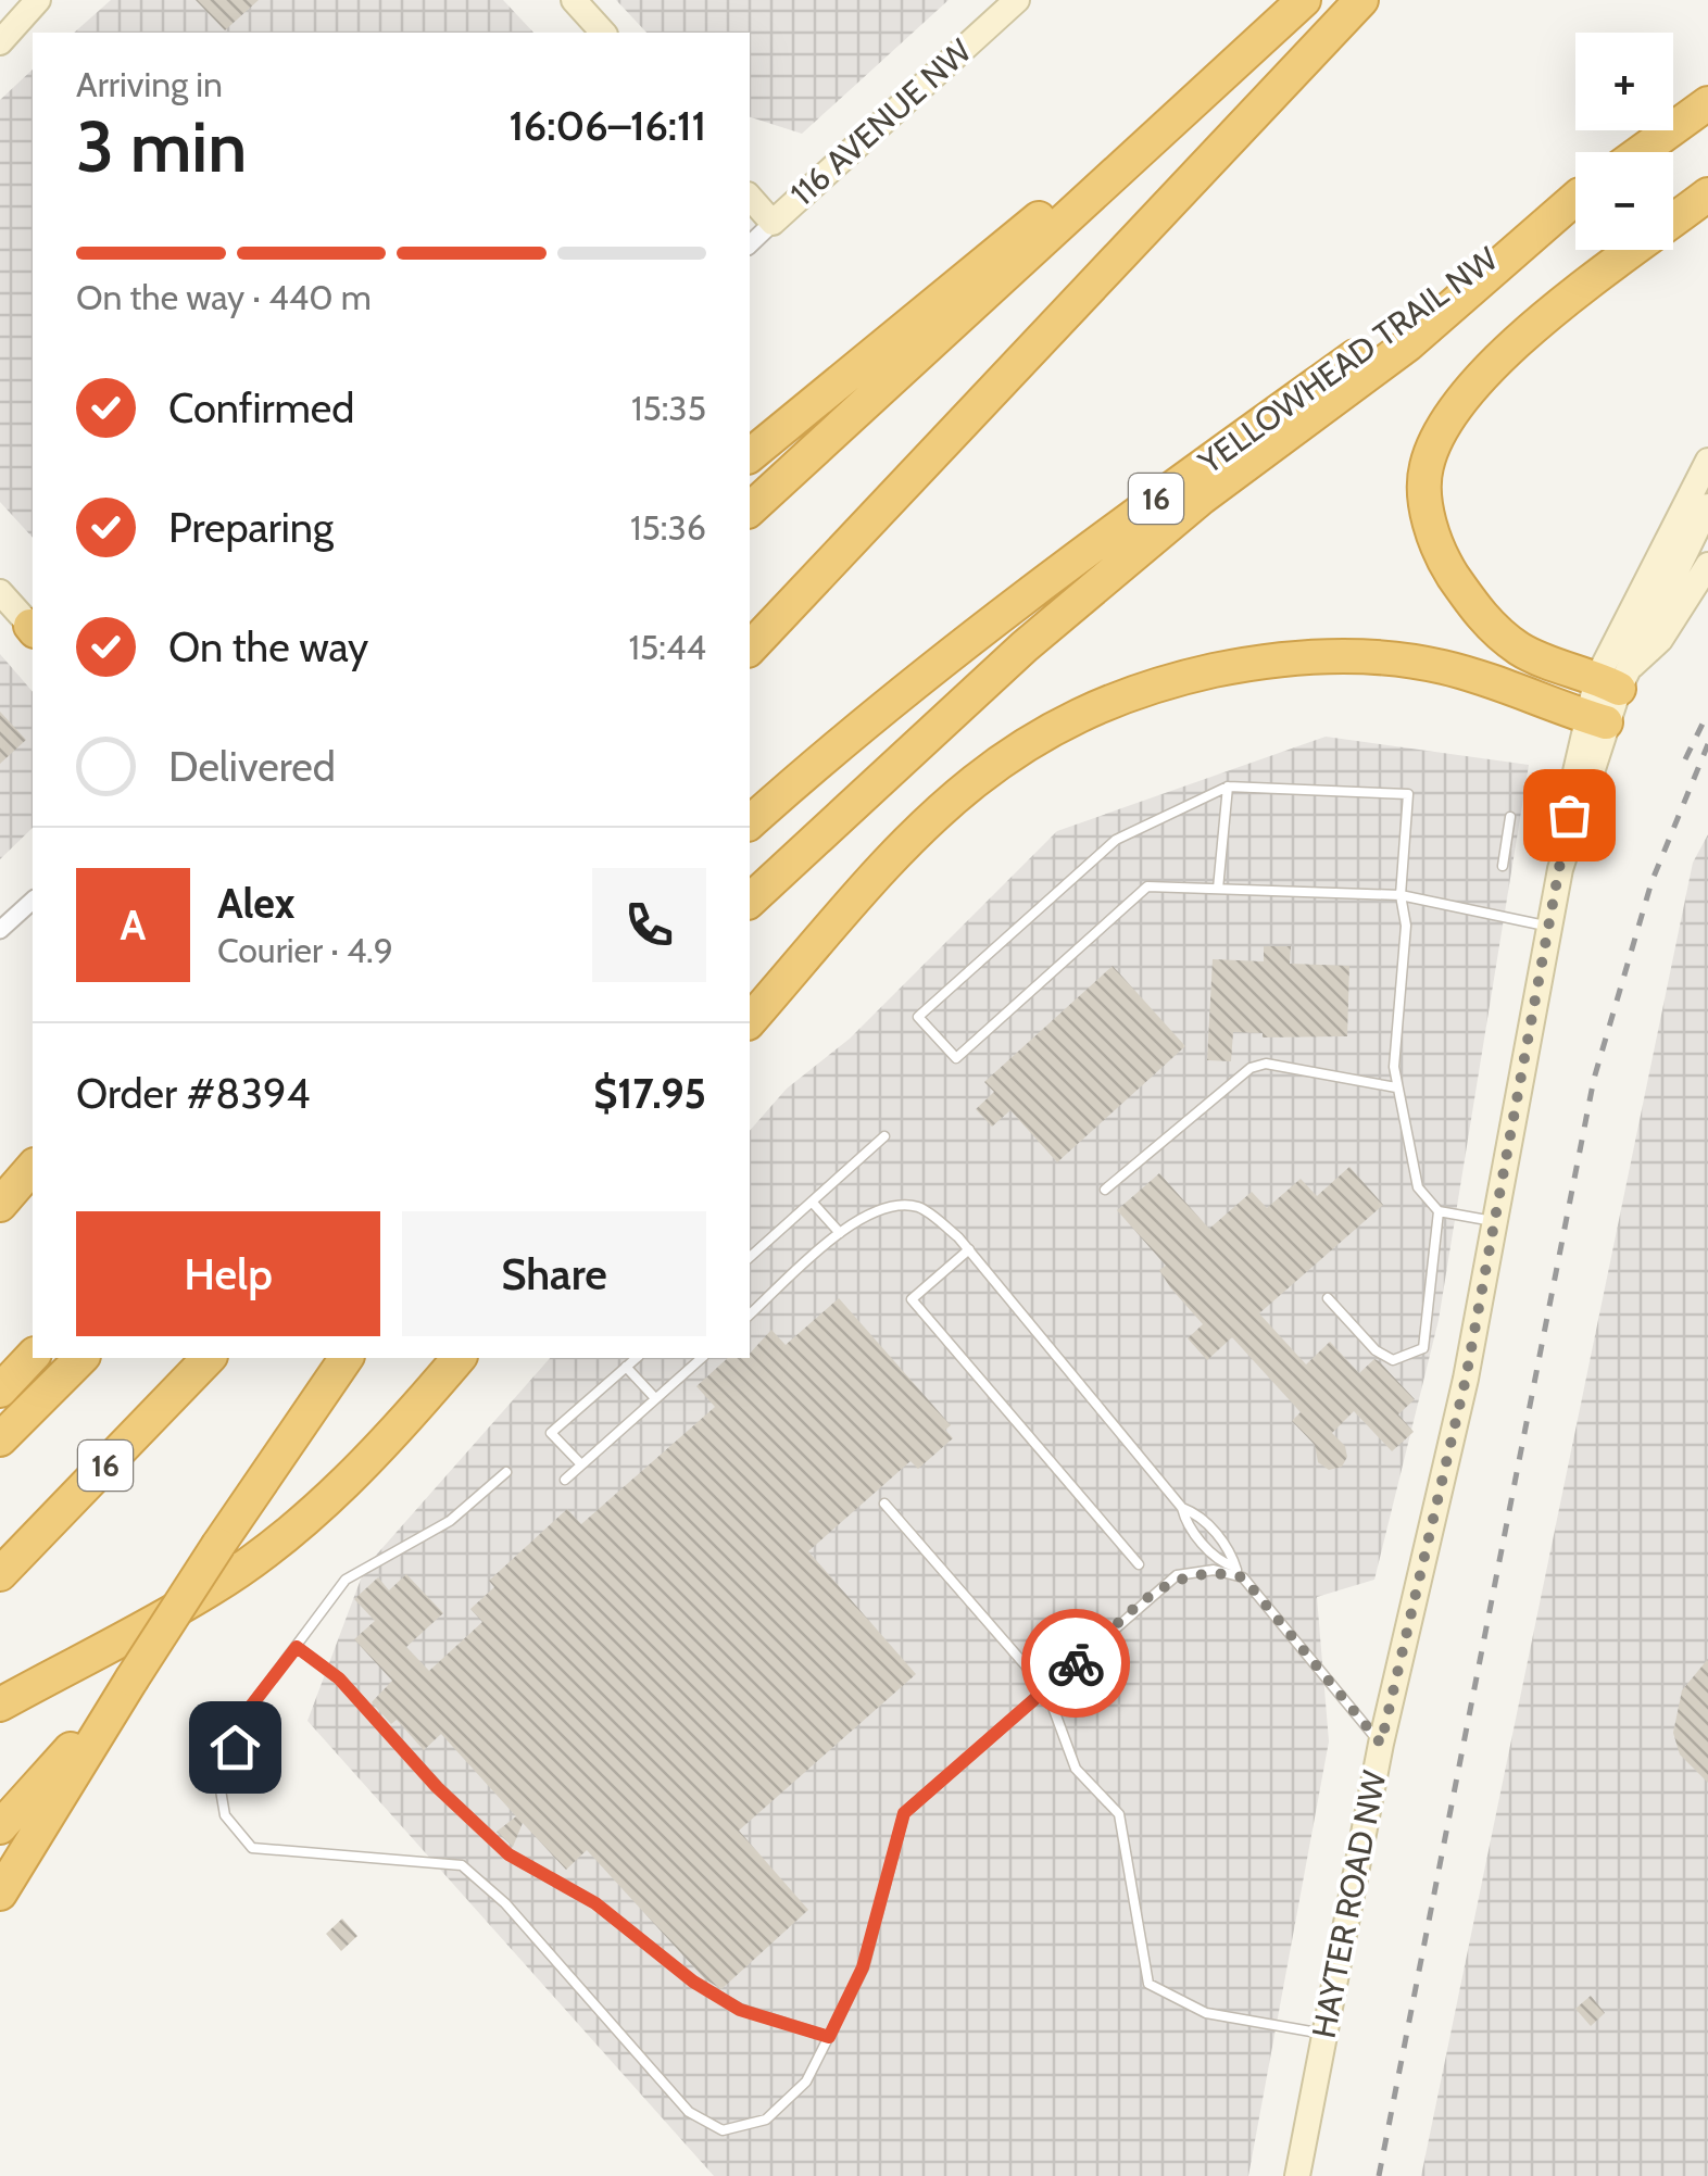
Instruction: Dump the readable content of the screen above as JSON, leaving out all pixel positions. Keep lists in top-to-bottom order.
{
  "streets": {
    "highway": ["YELLOWHEAD TRAIL NW", "16"],
    "street": ["116 AVENUE NW", "HAYTER ROAD NW"]
  },
  "page": {
    "map_buttons": ["+", "−"],
    "heading": ["3 min", "Arriving in", "16:06–16:11"],
    "panel": [
      "Alex",
      "Courier · 4.9",
      "Order #8394",
      "$17.95"
    ],
    "bar": "On the way · 440 m",
    "list": [
      ["Confirmed", "15:35"],
      ["Preparing", "15:36"],
      ["On the way", "15:44"],
      "Delivered"
    ],
    "round": "A",
    "buttons": ["Help", "Share"]
  }
}
